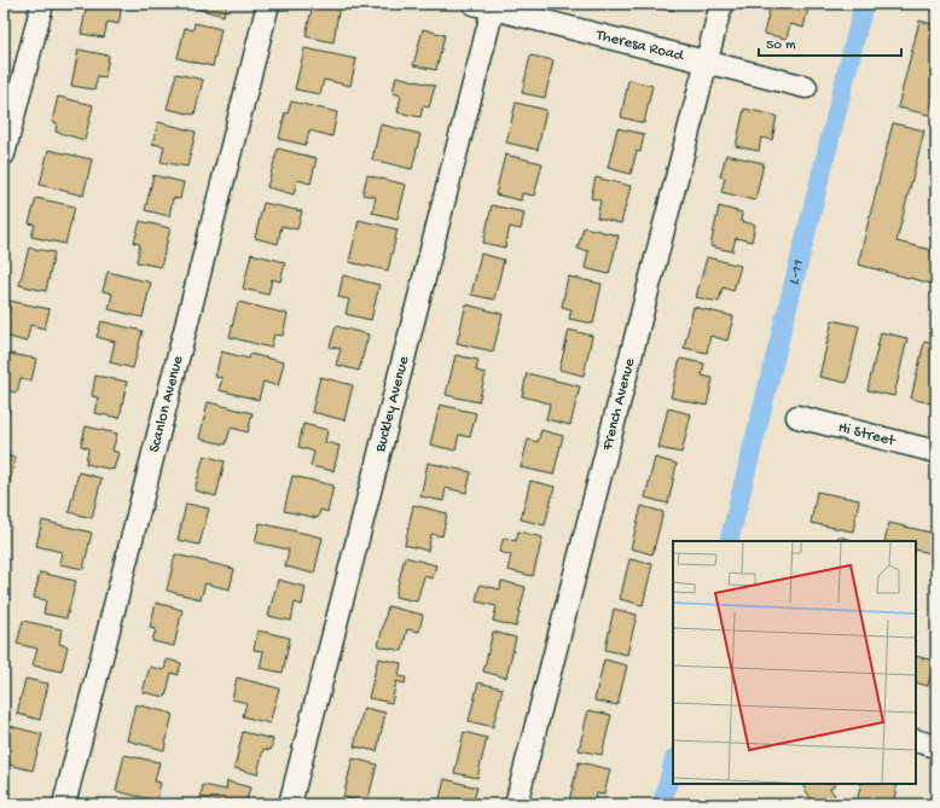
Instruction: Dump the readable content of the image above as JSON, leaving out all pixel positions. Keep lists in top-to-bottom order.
{
  "streets": {
    "street": [
      "Theresa Road",
      "Scanlon Avenue",
      "French Avenue",
      "Buckley Avenue",
      "Hi Street"
    ]
  },
  "crossings": [
    ["Theresa Road", "French Avenue"],
    ["Theresa Road", "Buckley Avenue"]
  ],
  "water": ["L-11"],
  "scale_bar": "50 m"
}
